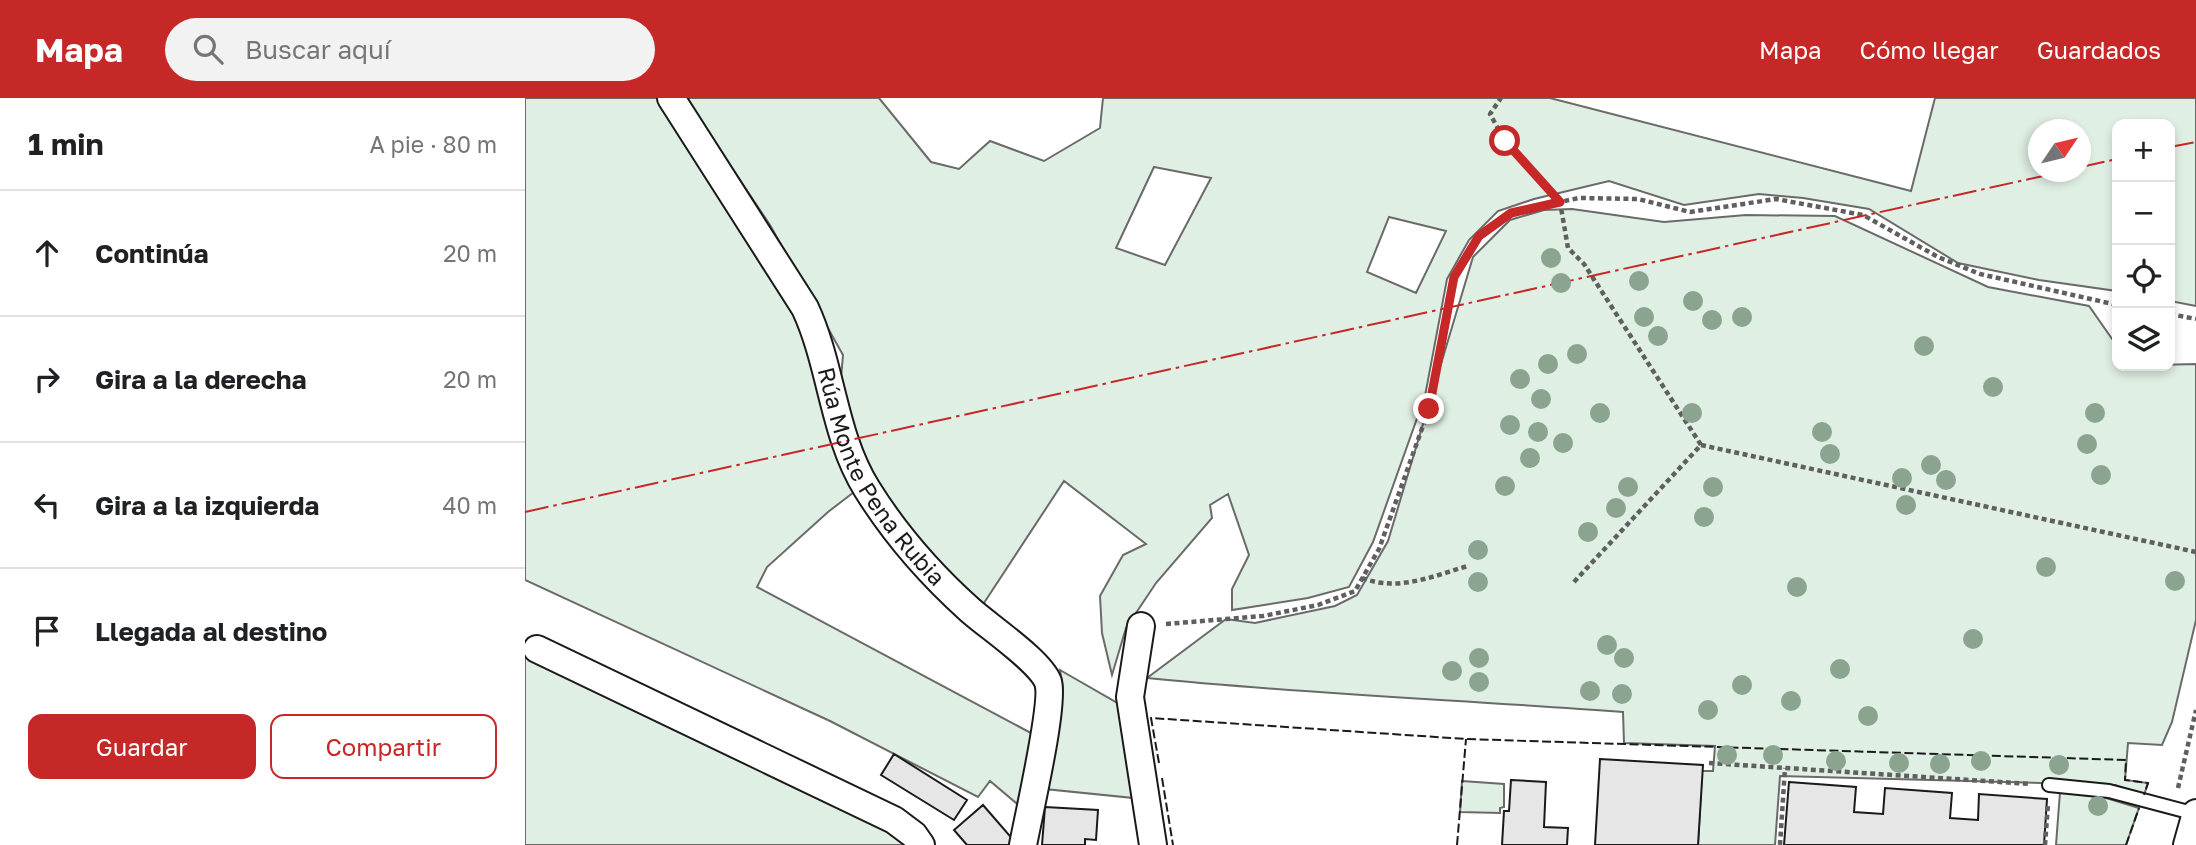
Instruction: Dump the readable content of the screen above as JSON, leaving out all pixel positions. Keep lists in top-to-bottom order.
{
  "streets": {
    "street": ["Rúa Monte Pena Rubia"]
  },
  "north": "top right",
  "page": {
    "header": "Mapa",
    "search": "Buscar aquí",
    "nav": ["Mapa", "Cómo llegar", "Guardados"],
    "heading": ["1 min", "A pie · 80 m"],
    "map_buttons": ["+", "−"],
    "list": [
      ["Continúa", "20 m"],
      ["Gira a la derecha", "20 m"],
      ["Gira a la izquierda", "40 m"],
      "Llegada al destino"
    ],
    "buttons": ["Guardar", "Compartir"]
  }
}
